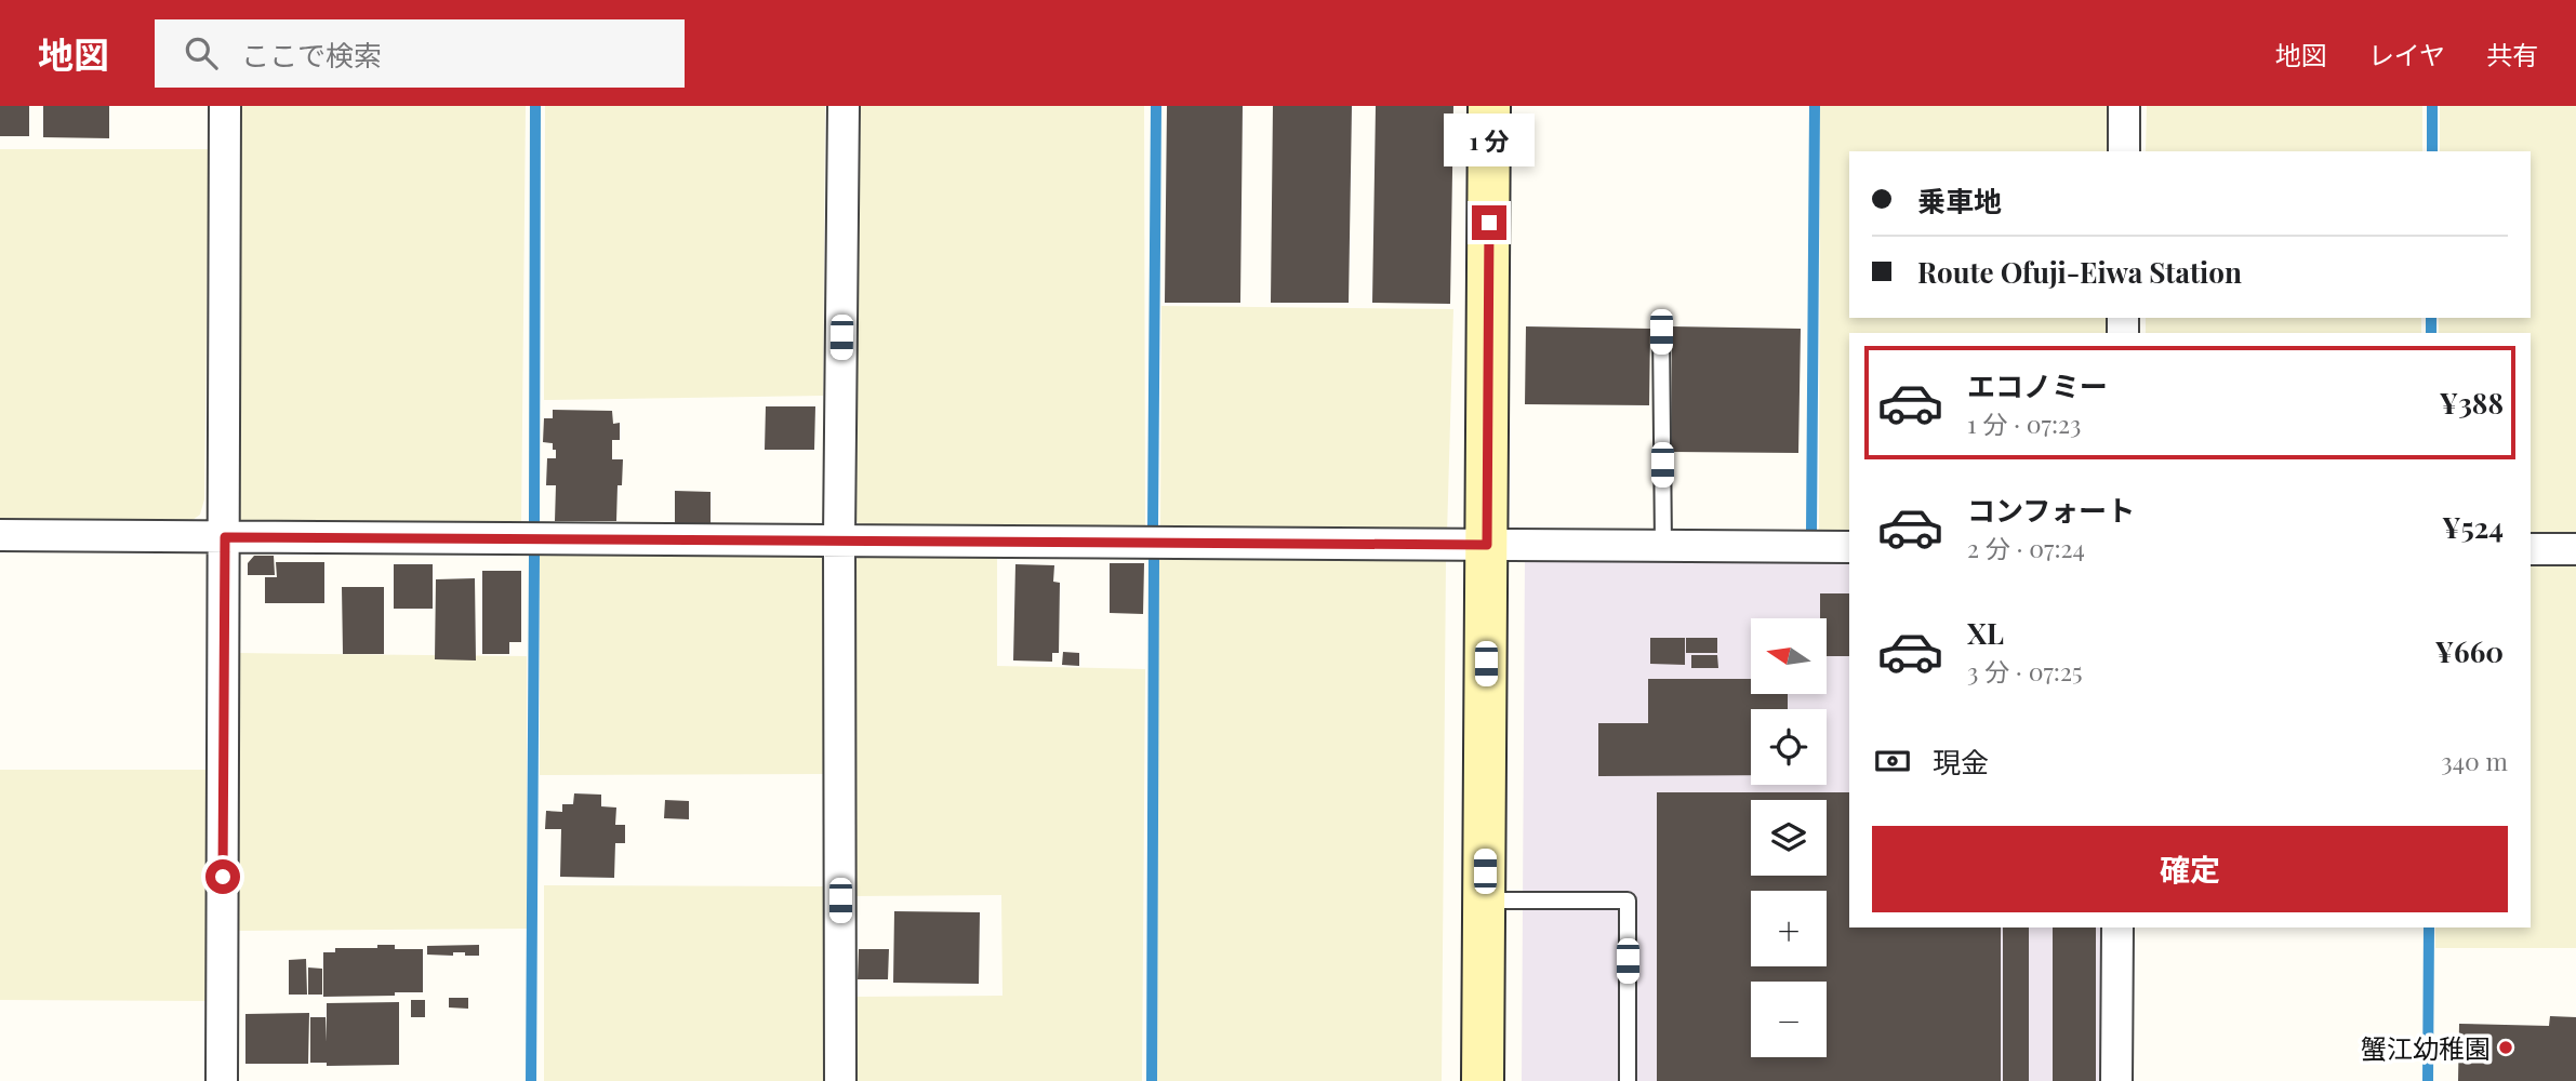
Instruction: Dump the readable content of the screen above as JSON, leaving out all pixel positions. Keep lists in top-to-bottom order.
{
  "places": ["蟹江幼稚園"],
  "north": "left",
  "page": {
    "header": "地図",
    "search": "ここで検索",
    "nav": ["地図", "レイヤ", "共有"],
    "bubble": "1 分",
    "banner": ["乗車地", "Route Ofuji-Eiwa Station"],
    "list": [
      {
        "name": "エコノミー",
        "note": "1 分 · 07:23",
        "value": "¥388"
      },
      {
        "name": "コンフォート",
        "note": "2 分 · 07:24",
        "value": "¥524"
      },
      {
        "name": "XL",
        "note": "3 分 · 07:25",
        "value": "¥660"
      }
    ],
    "map_buttons": ["+", "−"],
    "pay": ["現金", "340 m"],
    "buttons": "確定"
  }
}
